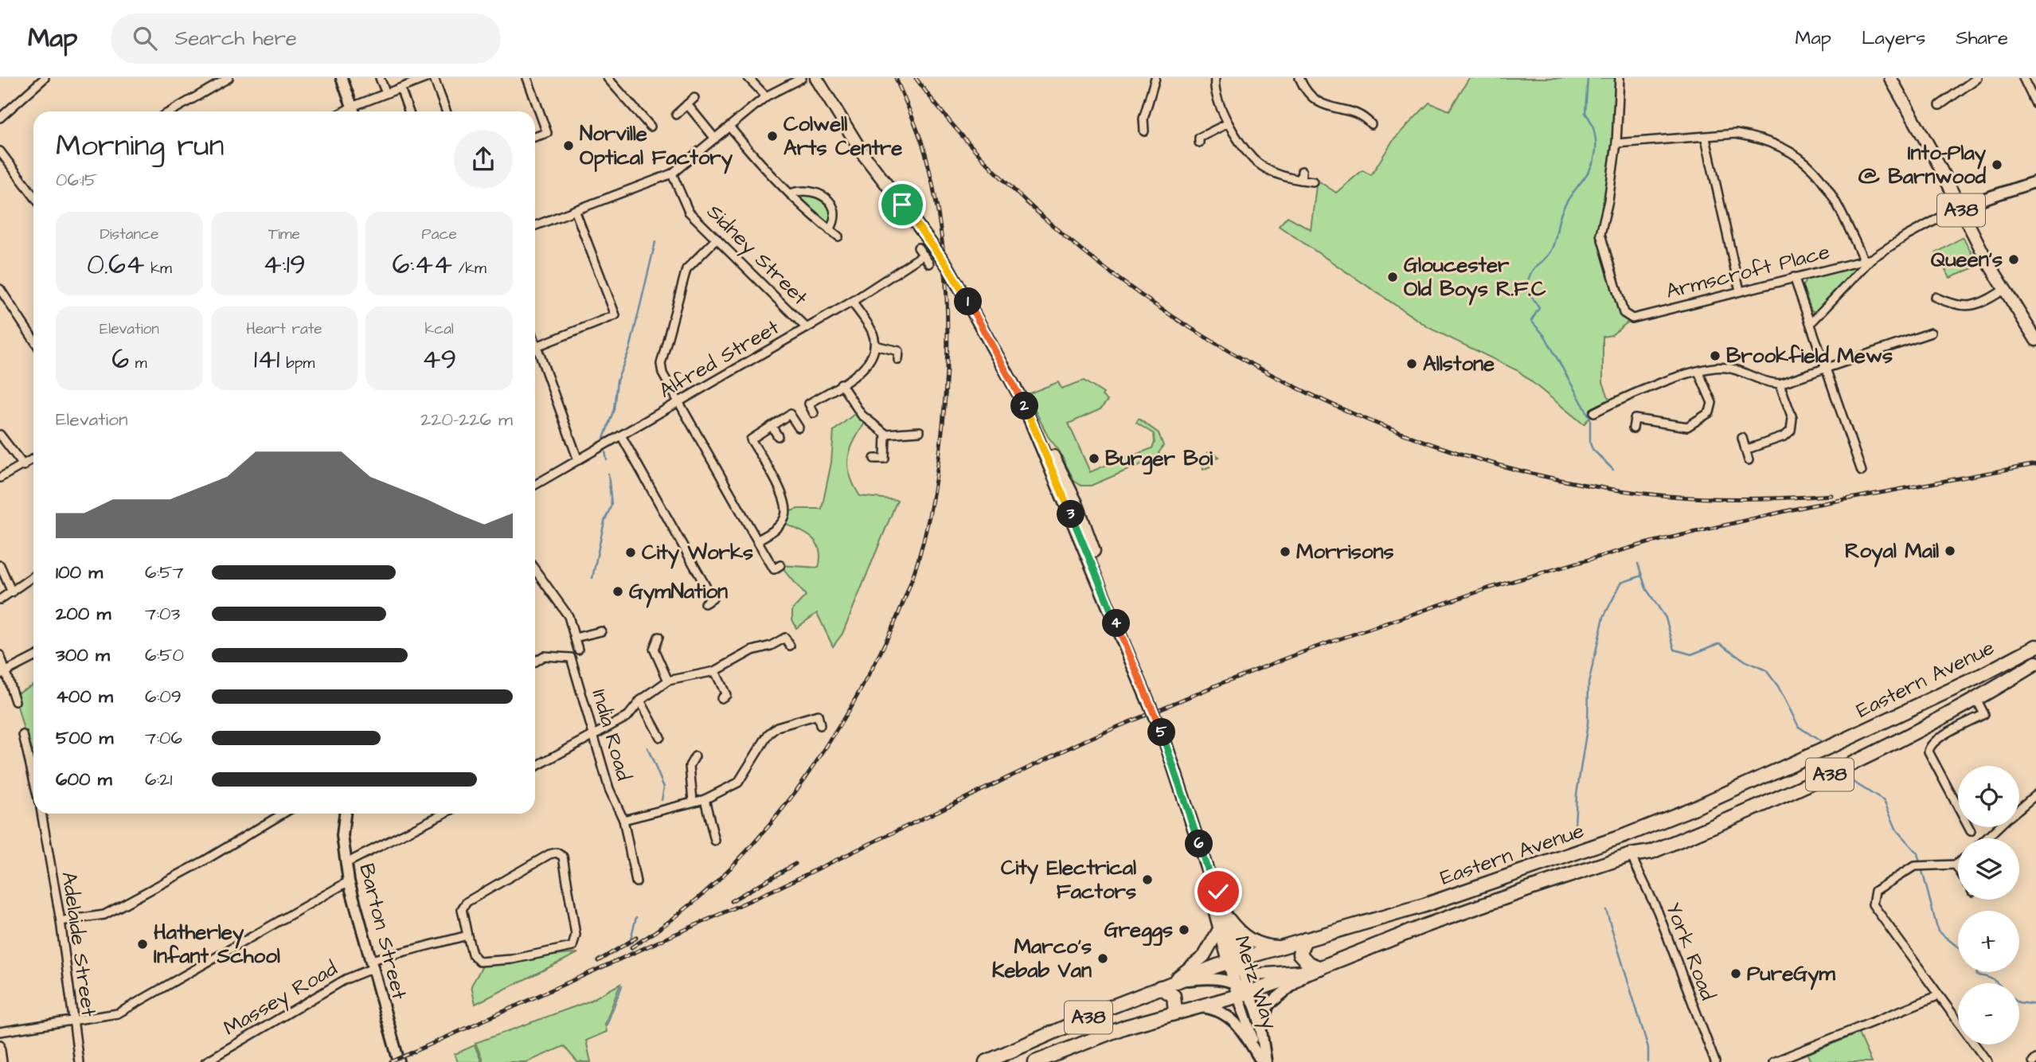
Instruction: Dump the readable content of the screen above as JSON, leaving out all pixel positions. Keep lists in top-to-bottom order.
{
  "streets": {
    "highway": ["A38", "Eastern Avenue"],
    "main road": ["Metz Way"],
    "street": [
      "Sidney Street",
      "Armscroft Place",
      "Alfred Street",
      "India Road",
      "Barton Street",
      "Adelaide Street",
      "York Road",
      "Massey Road"
    ]
  },
  "crossings": [
    ["Sidney Street", "Alfred Street"],
    ["Eastern Avenue", "York Road"],
    ["Eastern Avenue", "Metz Way"],
    ["Barton Street", "Massey Road"]
  ],
  "places": [
    "Colwell Arts Centre",
    "Norville Optical Factory",
    "Into-Play @ Barnwood",
    "Queen's",
    "Gloucester Old Boys R.F.C",
    "Brookfield Mews",
    "Allstone",
    "Burger Boi",
    "Royal Mail",
    "Morrisons",
    "City Works",
    "GymNation",
    "City Electrical Factors",
    "Greggs",
    "Hatherley Infant School",
    "Marco's Kebab Van",
    "PureGym"
  ],
  "page": {
    "header": "Map",
    "search": "Search here",
    "nav": ["Map", "Layers", "Share"],
    "heading": ["Morning run", "06:15"],
    "stats": [
      ["Distance", "0.64 km"],
      ["Time", "4:19"],
      ["Pace", "6:44 /km"],
      ["Elevation", "6 m"],
      ["Heart rate", "141 bpm"],
      ["kcal", "49"]
    ],
    "pins": [
      "1",
      "2",
      "3",
      "4",
      "5",
      "6"
    ],
    "chart": ["Elevation", "220–226 m"],
    "list": [
      {
        "name": "100 m",
        "note": "6:57"
      },
      {
        "name": "200 m",
        "note": "7:03"
      },
      {
        "name": "300 m",
        "note": "6:50"
      },
      {
        "name": "400 m",
        "note": "6:09"
      },
      {
        "name": "500 m",
        "note": "7:06"
      },
      {
        "name": "600 m",
        "note": "6:21"
      }
    ],
    "map_buttons": ["+", "−"]
  }
}
